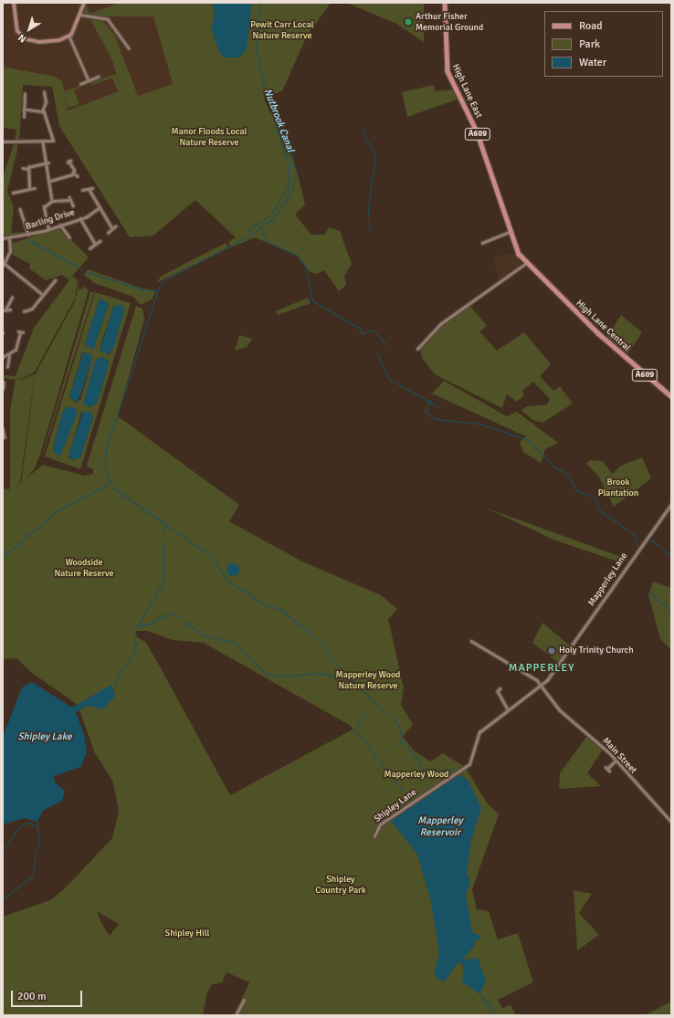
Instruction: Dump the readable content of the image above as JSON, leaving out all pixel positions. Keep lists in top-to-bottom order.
{
  "streets": {
    "main road": ["High Lane East", "A609", "High Lane Central"],
    "street": [
      "Barling Drive",
      "Mapperley Lane",
      "Main Street",
      "Shipley Lane"
    ]
  },
  "crossings": [
    ["High Lane East", "High Lane Central"],
    ["Mapperley Lane", "Main Street"],
    ["Mapperley Lane", "Shipley Lane"],
    ["Main Street", "Shipley Lane"]
  ],
  "districts": ["MAPPERLEY"],
  "water": ["Nutbrook Canal", "Shipley Lake", "Mapperley Reservoir"],
  "parks": [
    "Pewit Carr Local Nature Reserve",
    "Manor Floods Local Nature Reserve",
    "Brook Plantation",
    "Woodside Nature Reserve",
    "Mapperley Wood Nature Reserve",
    "Mapperley Wood",
    "Shipley Country Park",
    "Shipley Hill"
  ],
  "places": ["Arthur Fisher Memorial Ground", "Holy Trinity Church"],
  "legend": ["Road", "Park", "Water"],
  "scale_bar": "200 m",
  "north": "bottom left"
}
